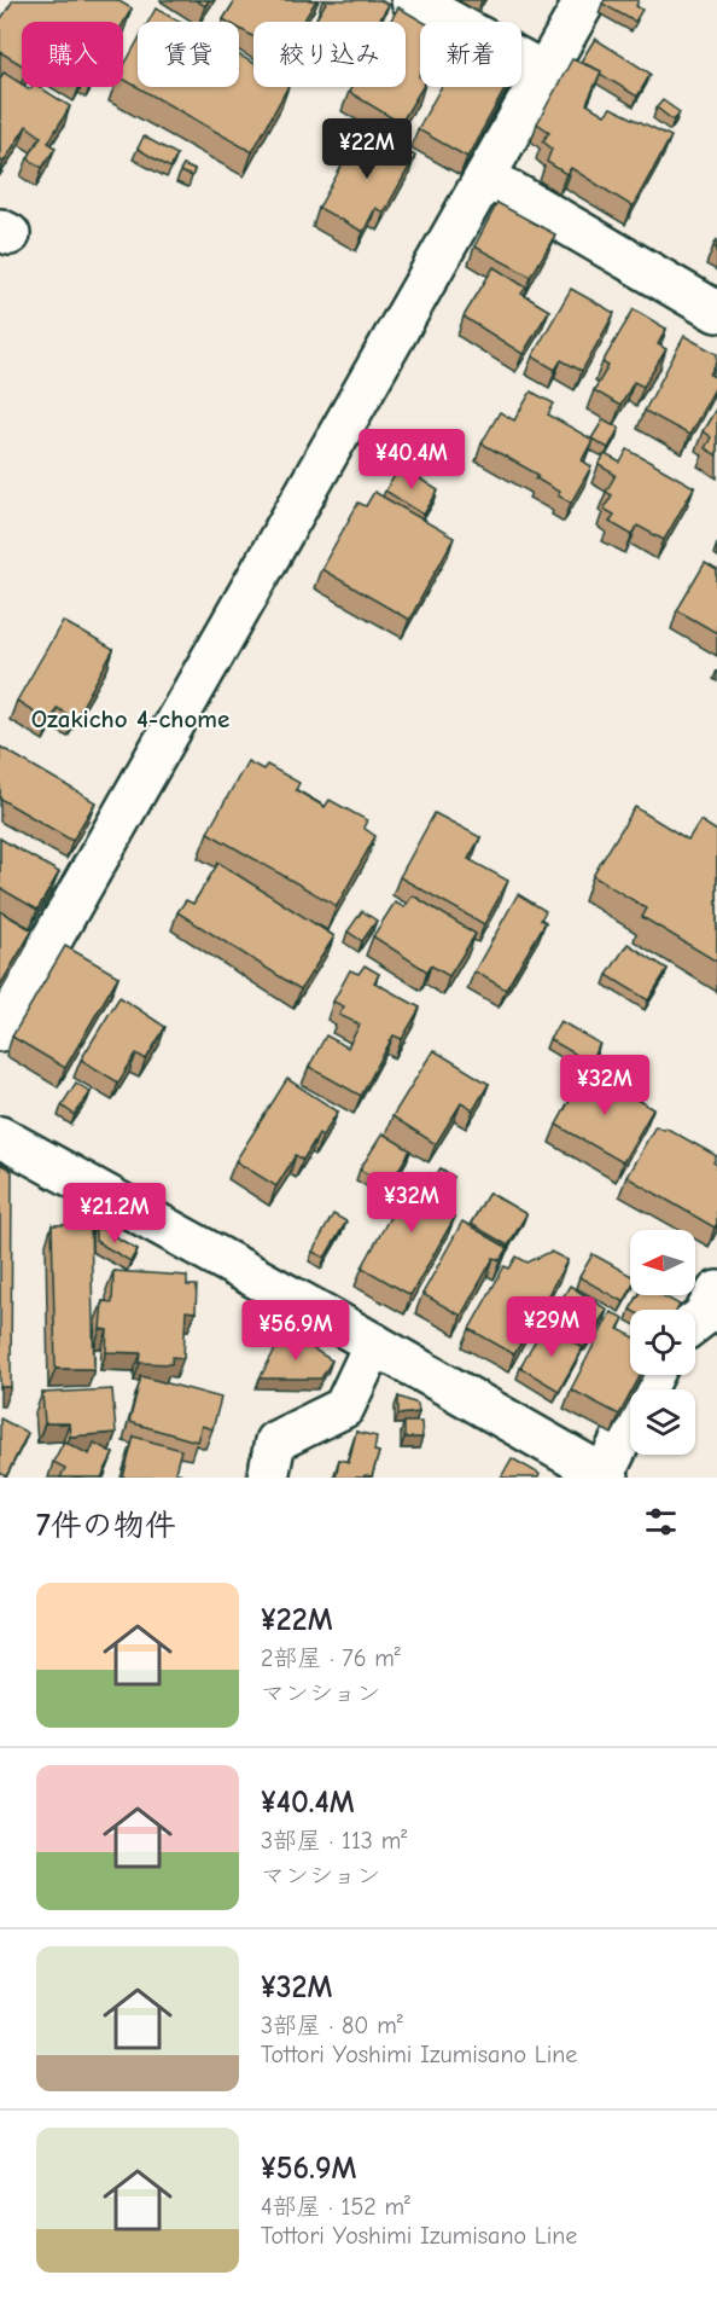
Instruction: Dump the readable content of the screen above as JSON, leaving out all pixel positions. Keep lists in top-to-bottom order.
{
  "districts": ["Ozakicho 4-chome"],
  "north": "left",
  "page": {
    "chip": [
      "購入",
      "賃貸",
      "絞り込み",
      "新着"
    ],
    "price": [
      "¥22M",
      "¥40.4M",
      "¥32M",
      "¥32M",
      "¥21.2M",
      "¥29M",
      "¥56.9M"
    ],
    "heading": "7件の物件",
    "list": [
      {
        "name": "¥22M",
        "note": "2部屋 · 76 m² · マンション"
      },
      {
        "name": "¥40.4M",
        "note": "3部屋 · 113 m² · マンション"
      },
      {
        "name": "¥32M",
        "note": "3部屋 · 80 m² · Tottori Yoshimi Izumisano Line"
      },
      {
        "name": "¥56.9M",
        "note": "4部屋 · 152 m² · Tottori Yoshimi Izumisano Line"
      }
    ]
  }
}
